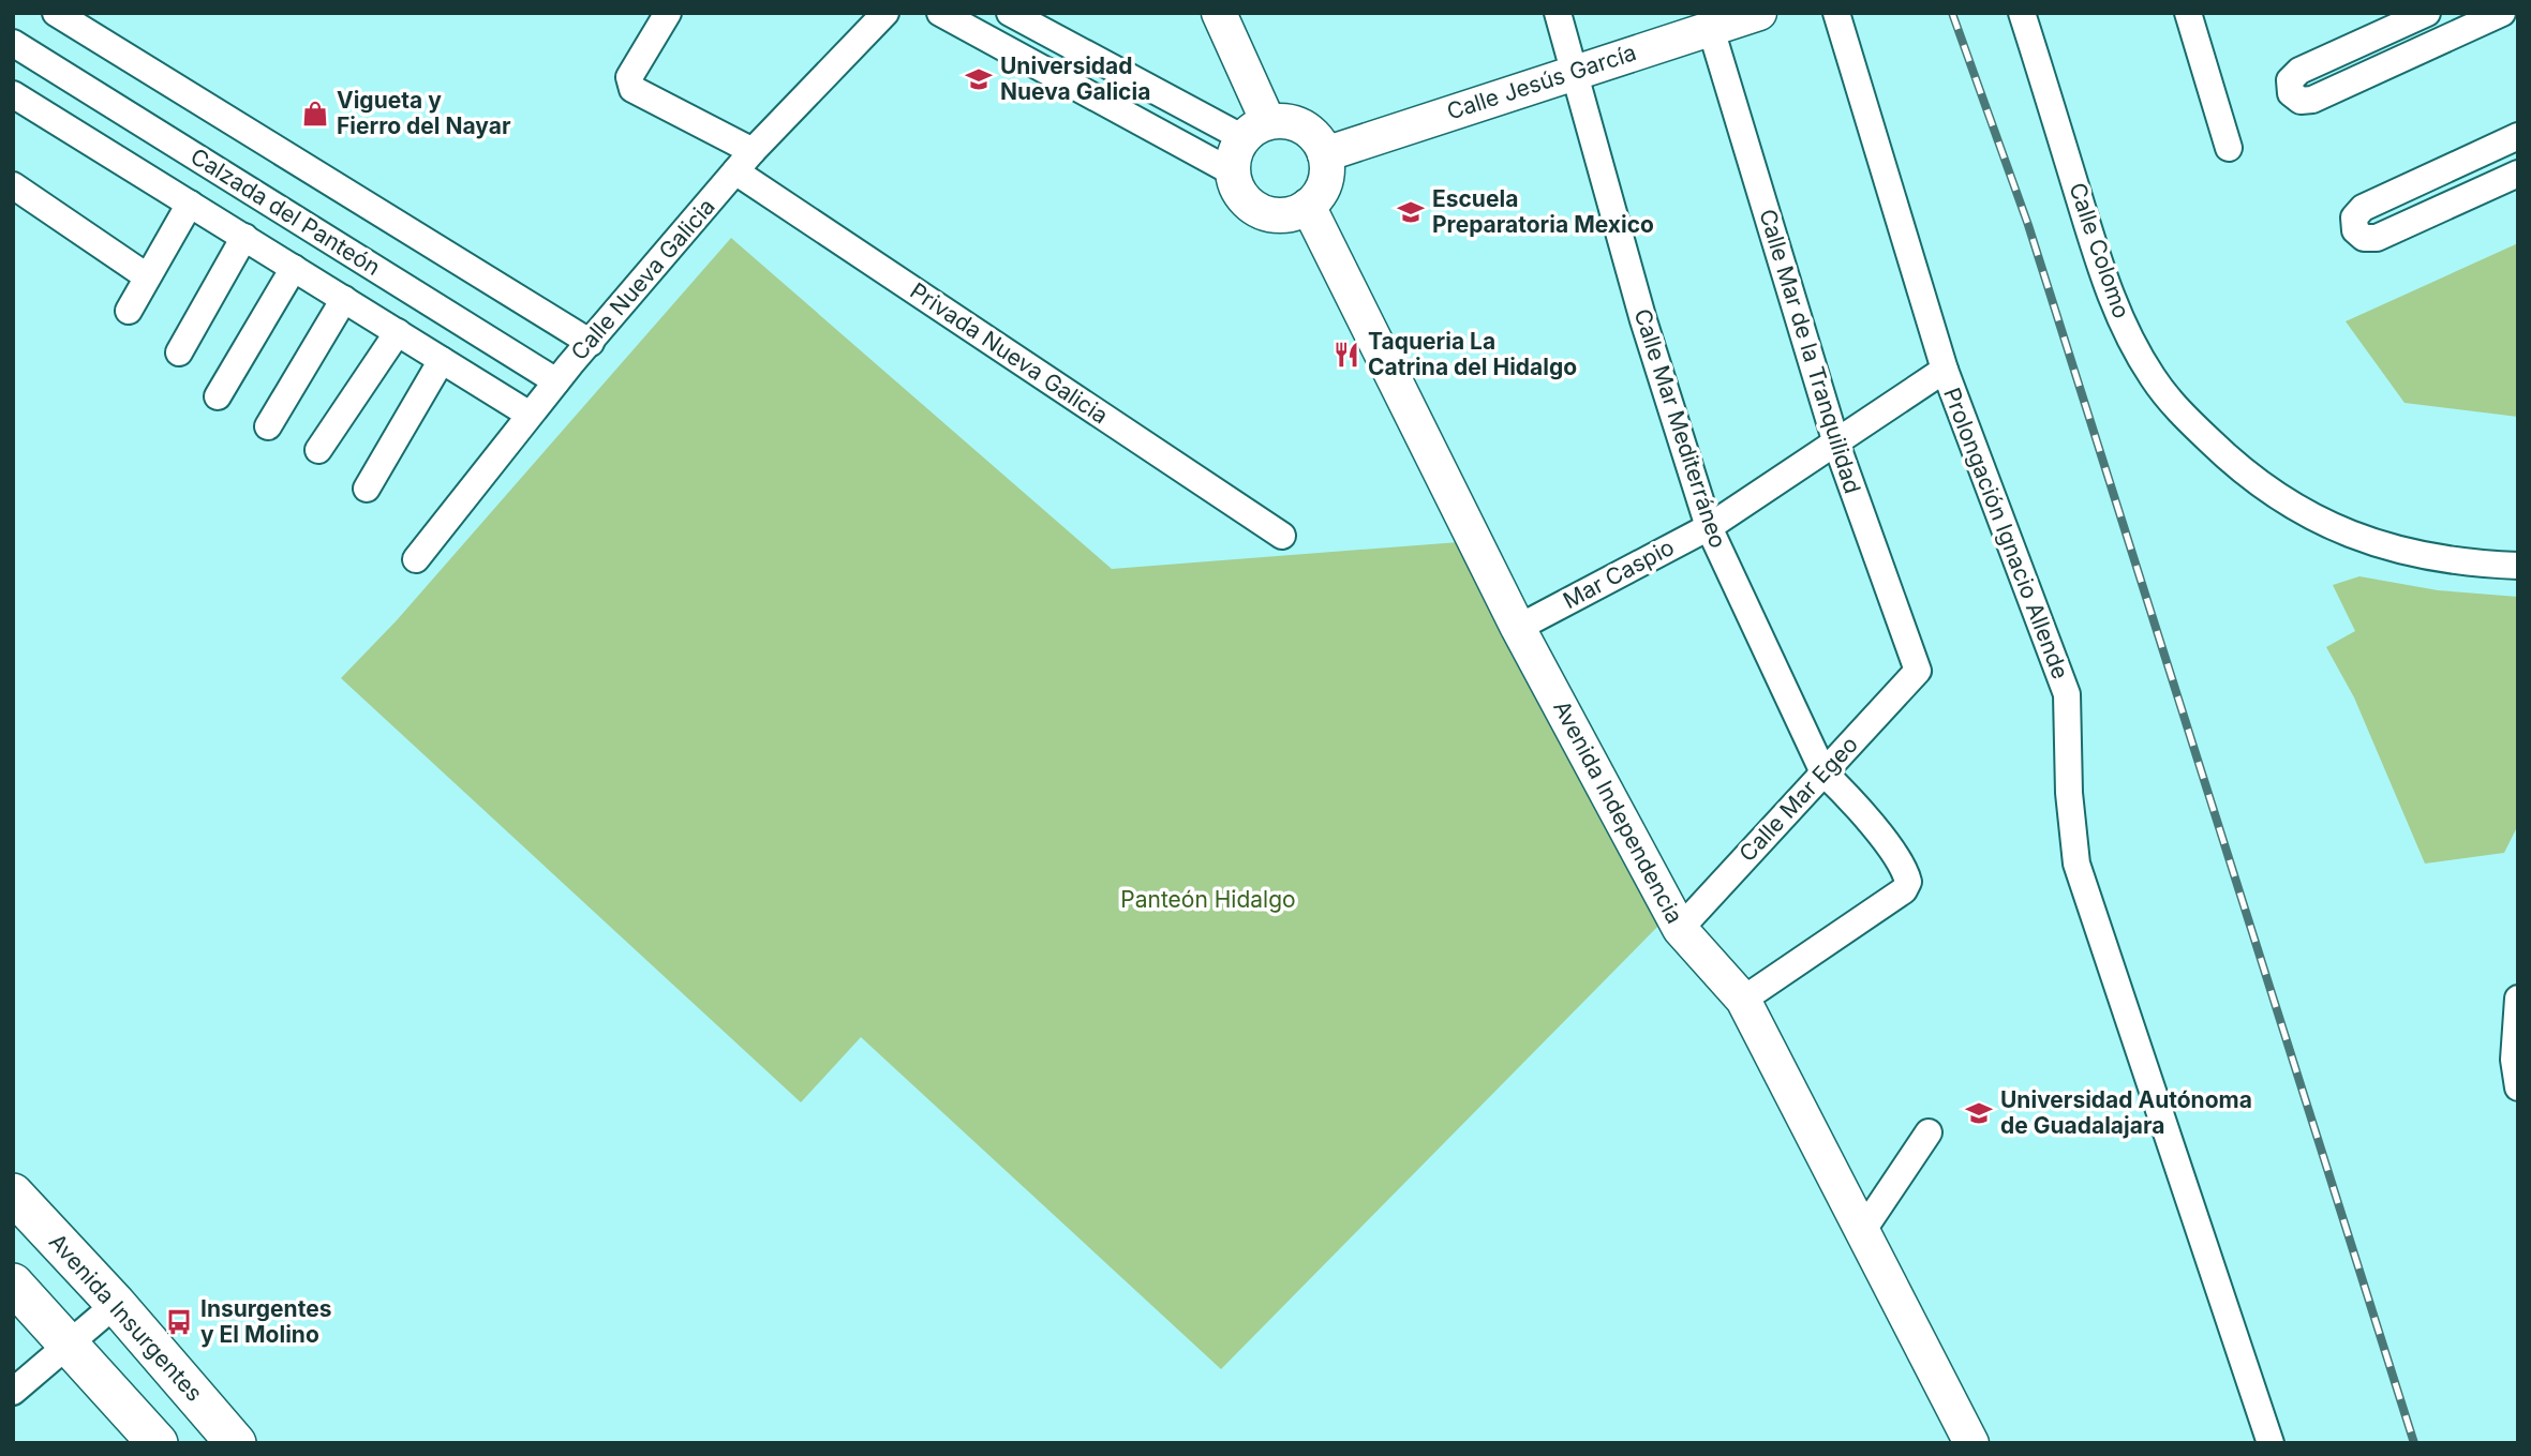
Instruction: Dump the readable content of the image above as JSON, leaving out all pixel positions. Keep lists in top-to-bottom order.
{
  "streets": {
    "highway": ["Avenida Insurgentes"],
    "main road": ["Calle Jesús García", "Avenida Independencia"],
    "street": [
      "Calzada del Panteón",
      "Calle Colomo",
      "Calle Nueva Galicia",
      "Calle Mar de la Tranquilidad",
      "Privada Nueva Galicia",
      "Calle Mar Mediterráneo",
      "Prolongación Ignacio Allende",
      "Mar Caspio",
      "Calle Mar Egeo"
    ]
  },
  "crossings": [
    ["Calle Jesús García", "Calle Mar de la Tranquilidad"],
    ["Calle Jesús García", "Calle Mar Mediterráneo"],
    ["Calle Jesús García", "Avenida Independencia"],
    ["Calzada del Panteón", "Calle Nueva Galicia"],
    ["Calle Nueva Galicia", "Privada Nueva Galicia"],
    ["Calle Mar de la Tranquilidad", "Mar Caspio"],
    ["Calle Mar de la Tranquilidad", "Calle Mar Egeo"],
    ["Calle Mar Mediterráneo", "Mar Caspio"],
    ["Calle Mar Mediterráneo", "Calle Mar Egeo"],
    ["Prolongación Ignacio Allende", "Mar Caspio"],
    ["Mar Caspio", "Avenida Independencia"],
    ["Calle Mar Egeo", "Avenida Independencia"]
  ],
  "parks": ["Panteón Hidalgo"],
  "places": {
    "school or university": ["Universidad Nueva Galicia", "Escuela Preparatoria Mexico", "Universidad Autónoma de Guadalajara"],
    "shop": ["Vigueta y Fierro del Nayar"],
    "restaurant": ["Taqueria La Catrina del Hidalgo"],
    "bus stop": ["Insurgentes y El Molino"]
  }
}
